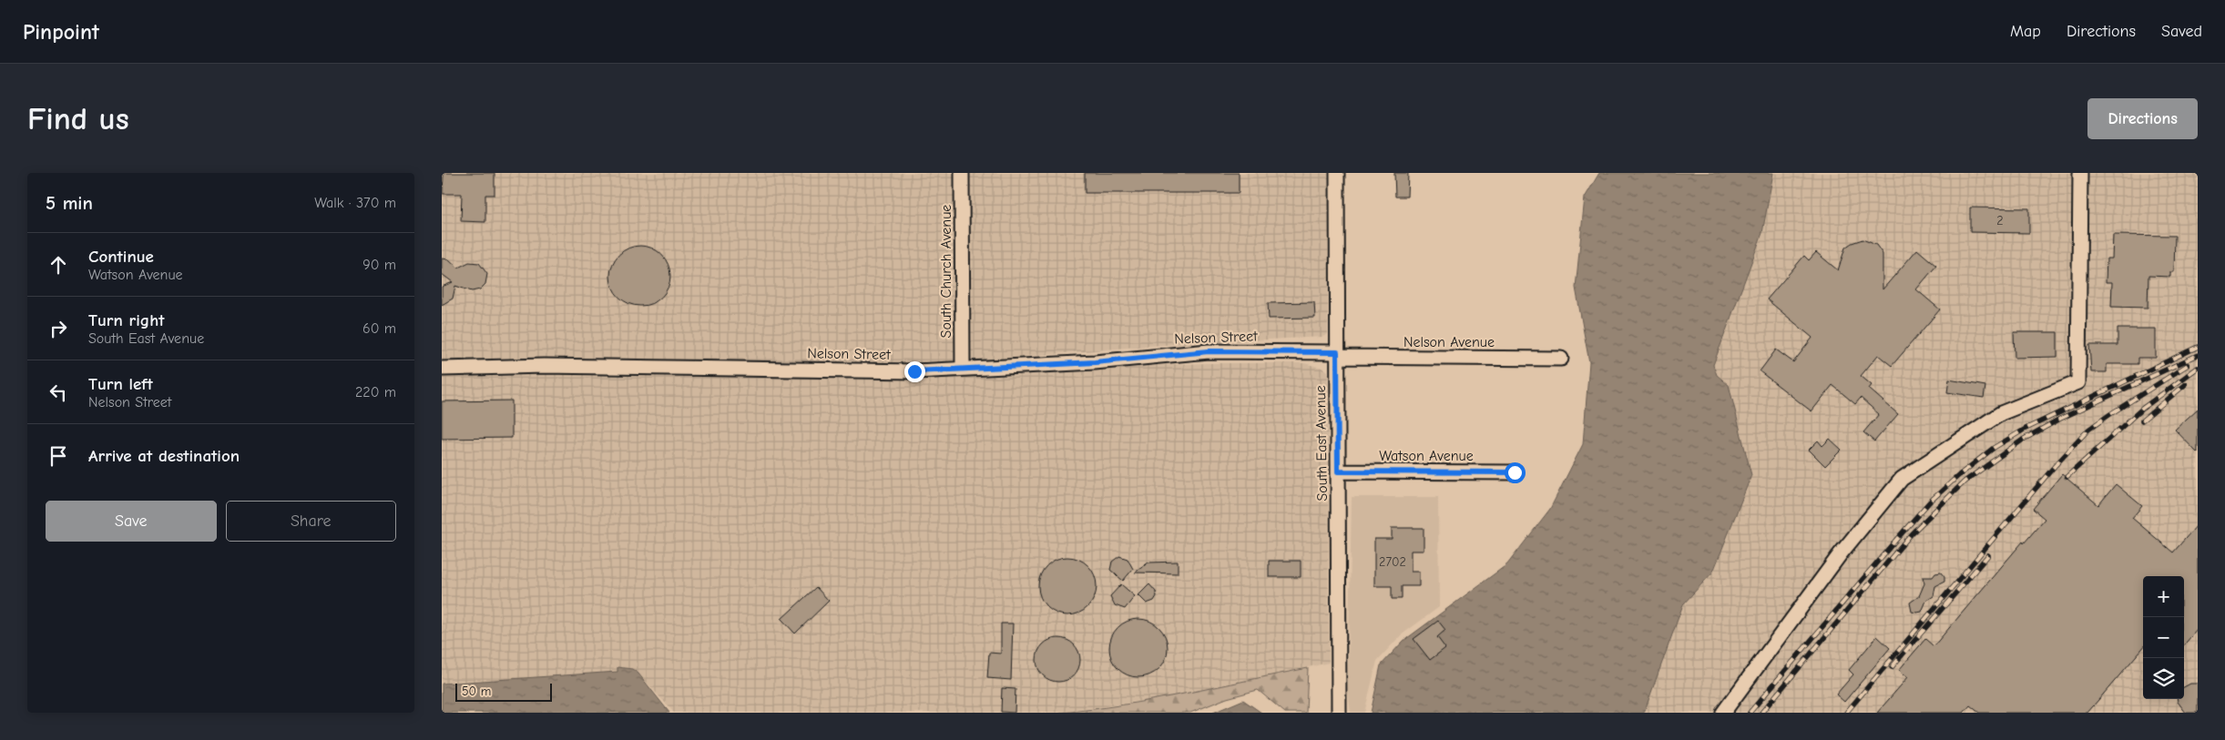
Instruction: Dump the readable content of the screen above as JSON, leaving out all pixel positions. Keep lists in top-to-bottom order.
{
  "streets": {
    "street": [
      "South Church Avenue",
      "Nelson Street",
      "Nelson Avenue",
      "South East Avenue",
      "Watson Avenue"
    ]
  },
  "crossings": [
    ["South Church Avenue", "Nelson Street"],
    ["Nelson Street", "Nelson Avenue"],
    ["Nelson Street", "South East Avenue"],
    ["Nelson Avenue", "South East Avenue"],
    ["South East Avenue", "Watson Avenue"]
  ],
  "house_numbers": ["2", "2702"],
  "scale_bar": "50 m",
  "page": {
    "header": "Pinpoint",
    "nav": ["Map", "Directions", "Saved"],
    "buttons": [
      "Directions",
      ["Save", "Share"]
    ],
    "title": "Find us",
    "heading": ["5 min", "Walk · 370 m"],
    "list": [
      ["Continue", "Watson Avenue", "90 m"],
      ["Turn right", "South East Avenue", "60 m"],
      ["Turn left", "Nelson Street", "220 m"],
      "Arrive at destination"
    ],
    "map_buttons": ["+", "−"],
    "scale": "50 m"
  }
}
